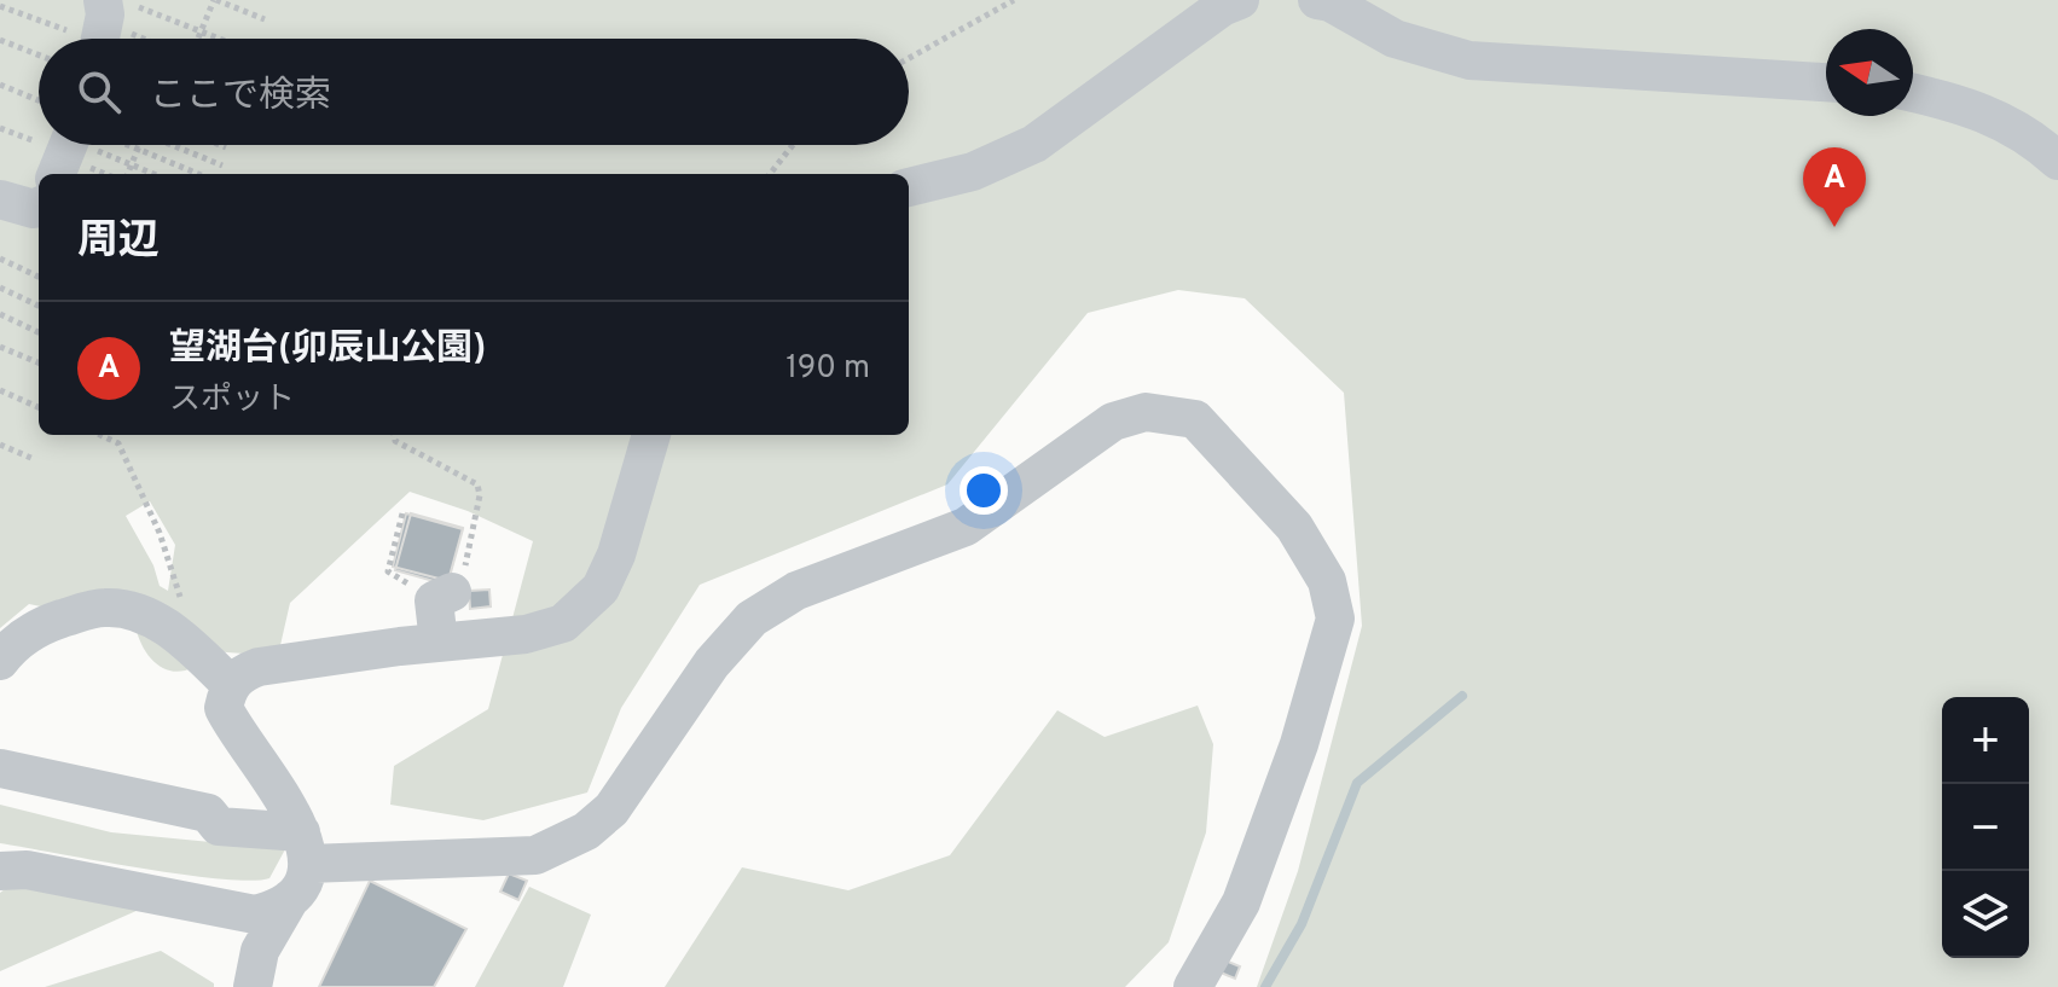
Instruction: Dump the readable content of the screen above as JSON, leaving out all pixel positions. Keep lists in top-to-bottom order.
{
  "north": "left",
  "page": {
    "search": "ここで検索",
    "pins": "A",
    "heading": "周辺",
    "list": [
      {
        "mark": "A",
        "name": "望湖台(卯辰山公園)",
        "note": "スポット",
        "value": "190 m"
      }
    ],
    "map_buttons": ["+", "−"]
  }
}
